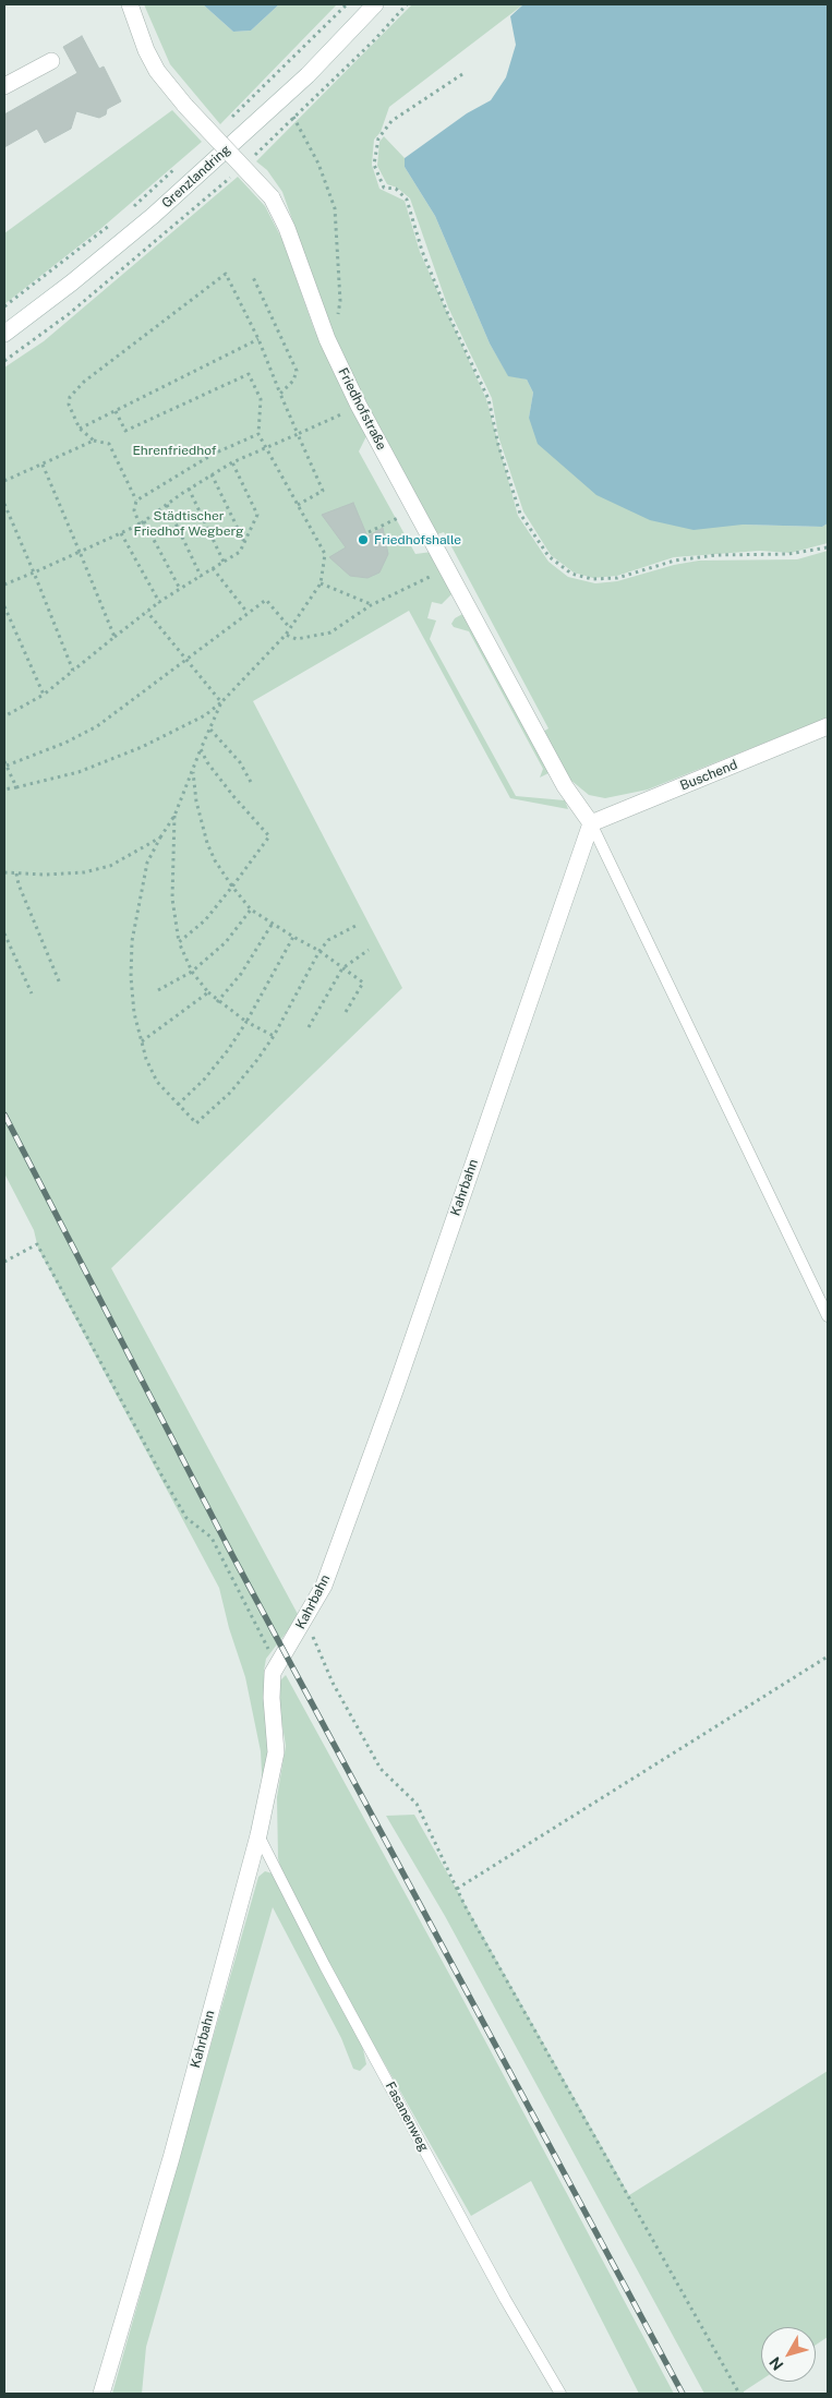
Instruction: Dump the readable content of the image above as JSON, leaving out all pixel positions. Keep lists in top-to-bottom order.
{
  "streets": {
    "street": [
      "Grenzlandring",
      "Friedhofstraße",
      "Buschend",
      "Kahrbahn"
    ],
    "lane": ["Fasanenweg"]
  },
  "crossings": [
    ["Friedhofstraße", "Buschend"],
    ["Friedhofstraße", "Kahrbahn"],
    ["Buschend", "Kahrbahn"],
    ["Kahrbahn", "Fasanenweg"]
  ],
  "parks": ["Ehrenfriedhof", "Städtischer Friedhof Wegberg"],
  "places": ["Friedhofshalle"],
  "north": "bottom left"
}
